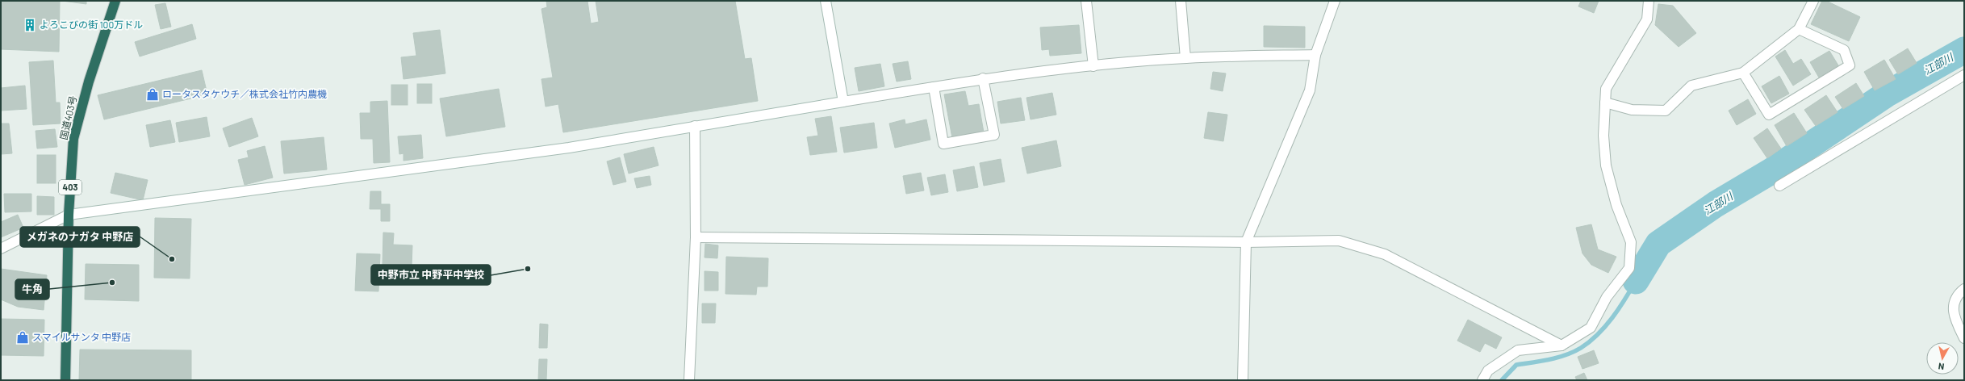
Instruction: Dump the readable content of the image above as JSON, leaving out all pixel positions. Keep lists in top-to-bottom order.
{
  "streets": {
    "highway": ["国道403号", "403"]
  },
  "water": ["江部川"],
  "places": {
    "building": ["よろこびの街 100万ドル"],
    "shop": ["ロータスタケウチ／株式会社竹内農機", "スマイルサンタ 中野店"],
    "other": ["メガネのナガタ 中野店", "中野市立 中野平中学校", "牛角"]
  },
  "north": "bottom"
}
